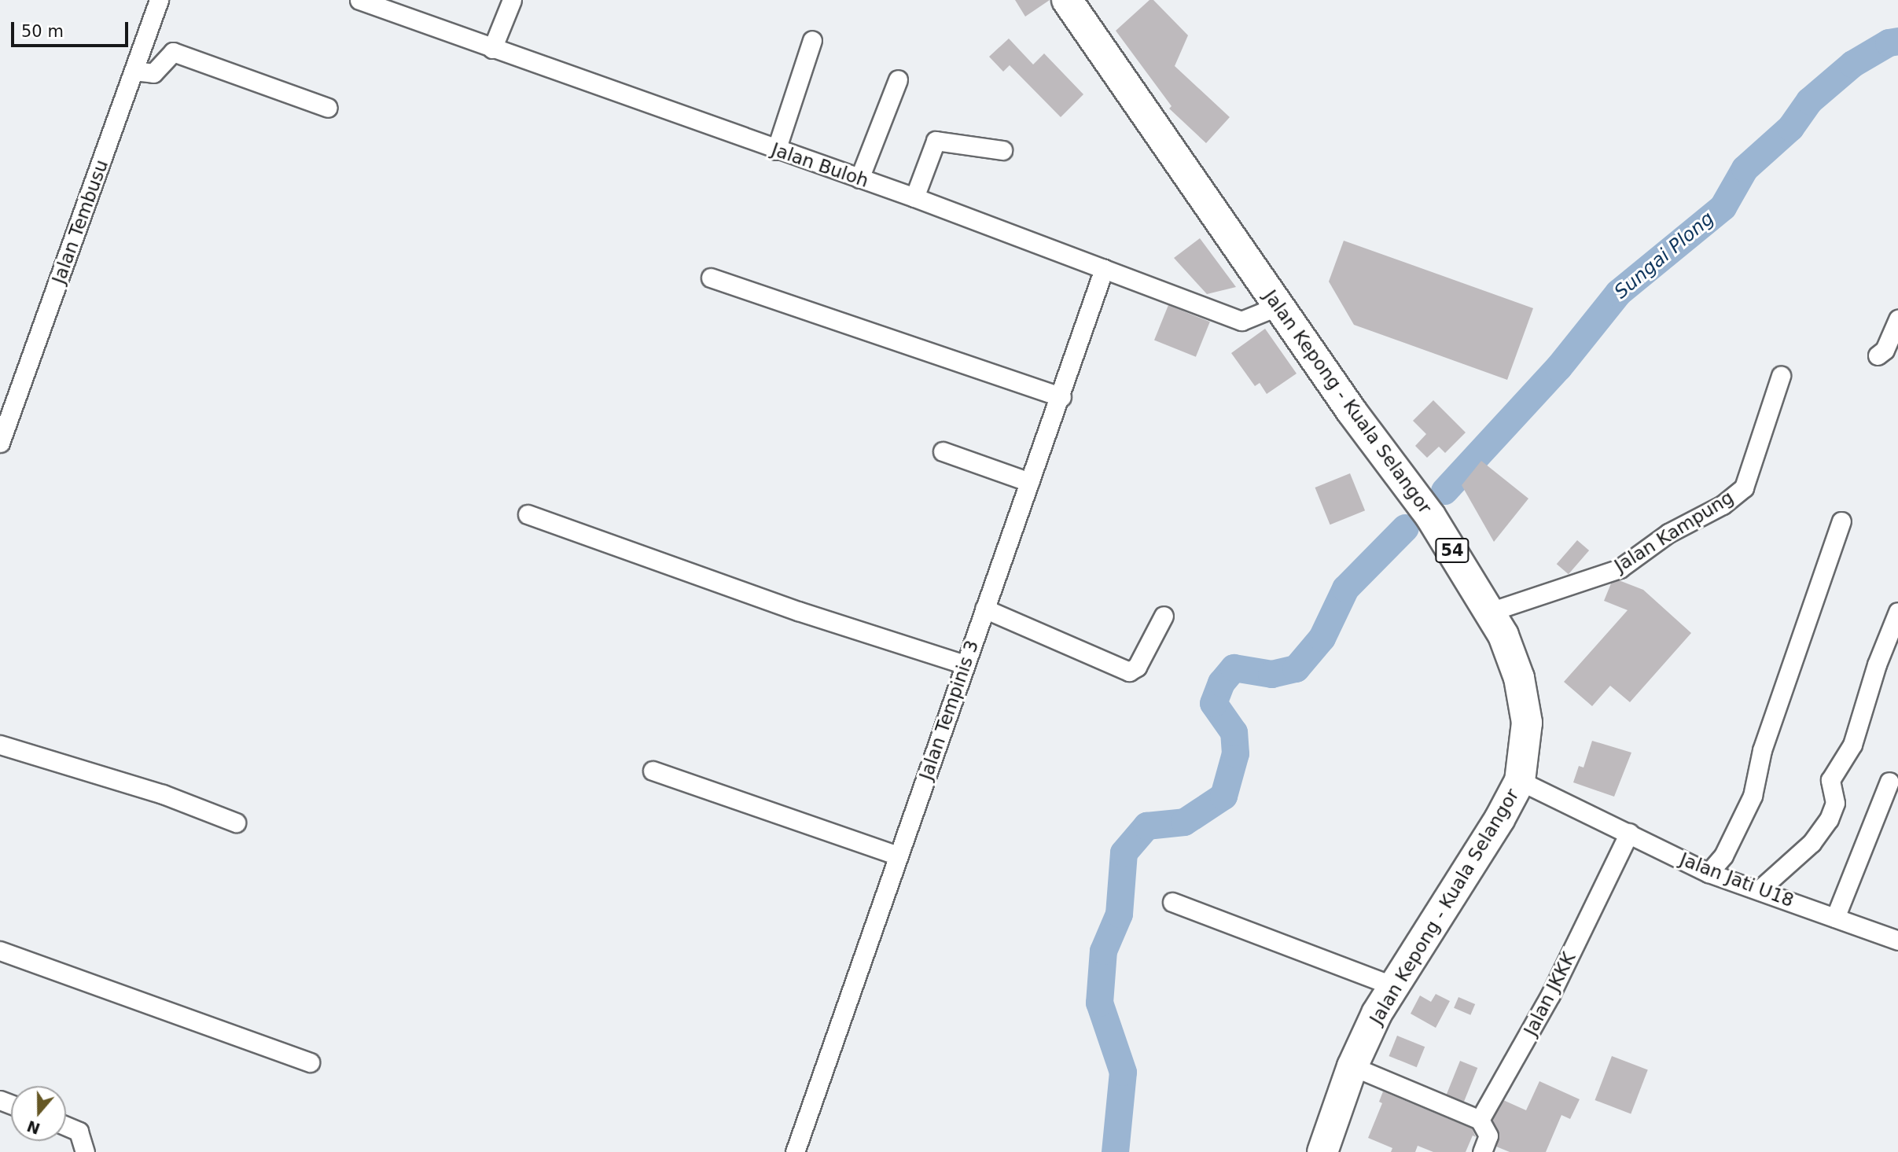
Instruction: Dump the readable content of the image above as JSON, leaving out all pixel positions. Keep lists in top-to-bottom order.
{
  "streets": {
    "highway": ["Jalan Kepong - Kuala Selangor", "54"],
    "street": [
      "Jalan Buloh",
      "Jalan Tembusu",
      "Jalan Kampung",
      "Jalan Tempinis 3",
      "Jalan Jati U18",
      "Jalan JKKK"
    ]
  },
  "crossings": [
    ["Jalan Buloh", "Jalan Kepong - Kuala Selangor"],
    ["Jalan Buloh", "Jalan Tempinis 3"],
    ["Jalan Kepong - Kuala Selangor", "Jalan Kampung"],
    ["Jalan Kepong - Kuala Selangor", "Jalan Jati U18"],
    ["Jalan Jati U18", "Jalan JKKK"]
  ],
  "water": ["Sungai Plong"],
  "scale_bar": "50 m",
  "north": "bottom"
}
